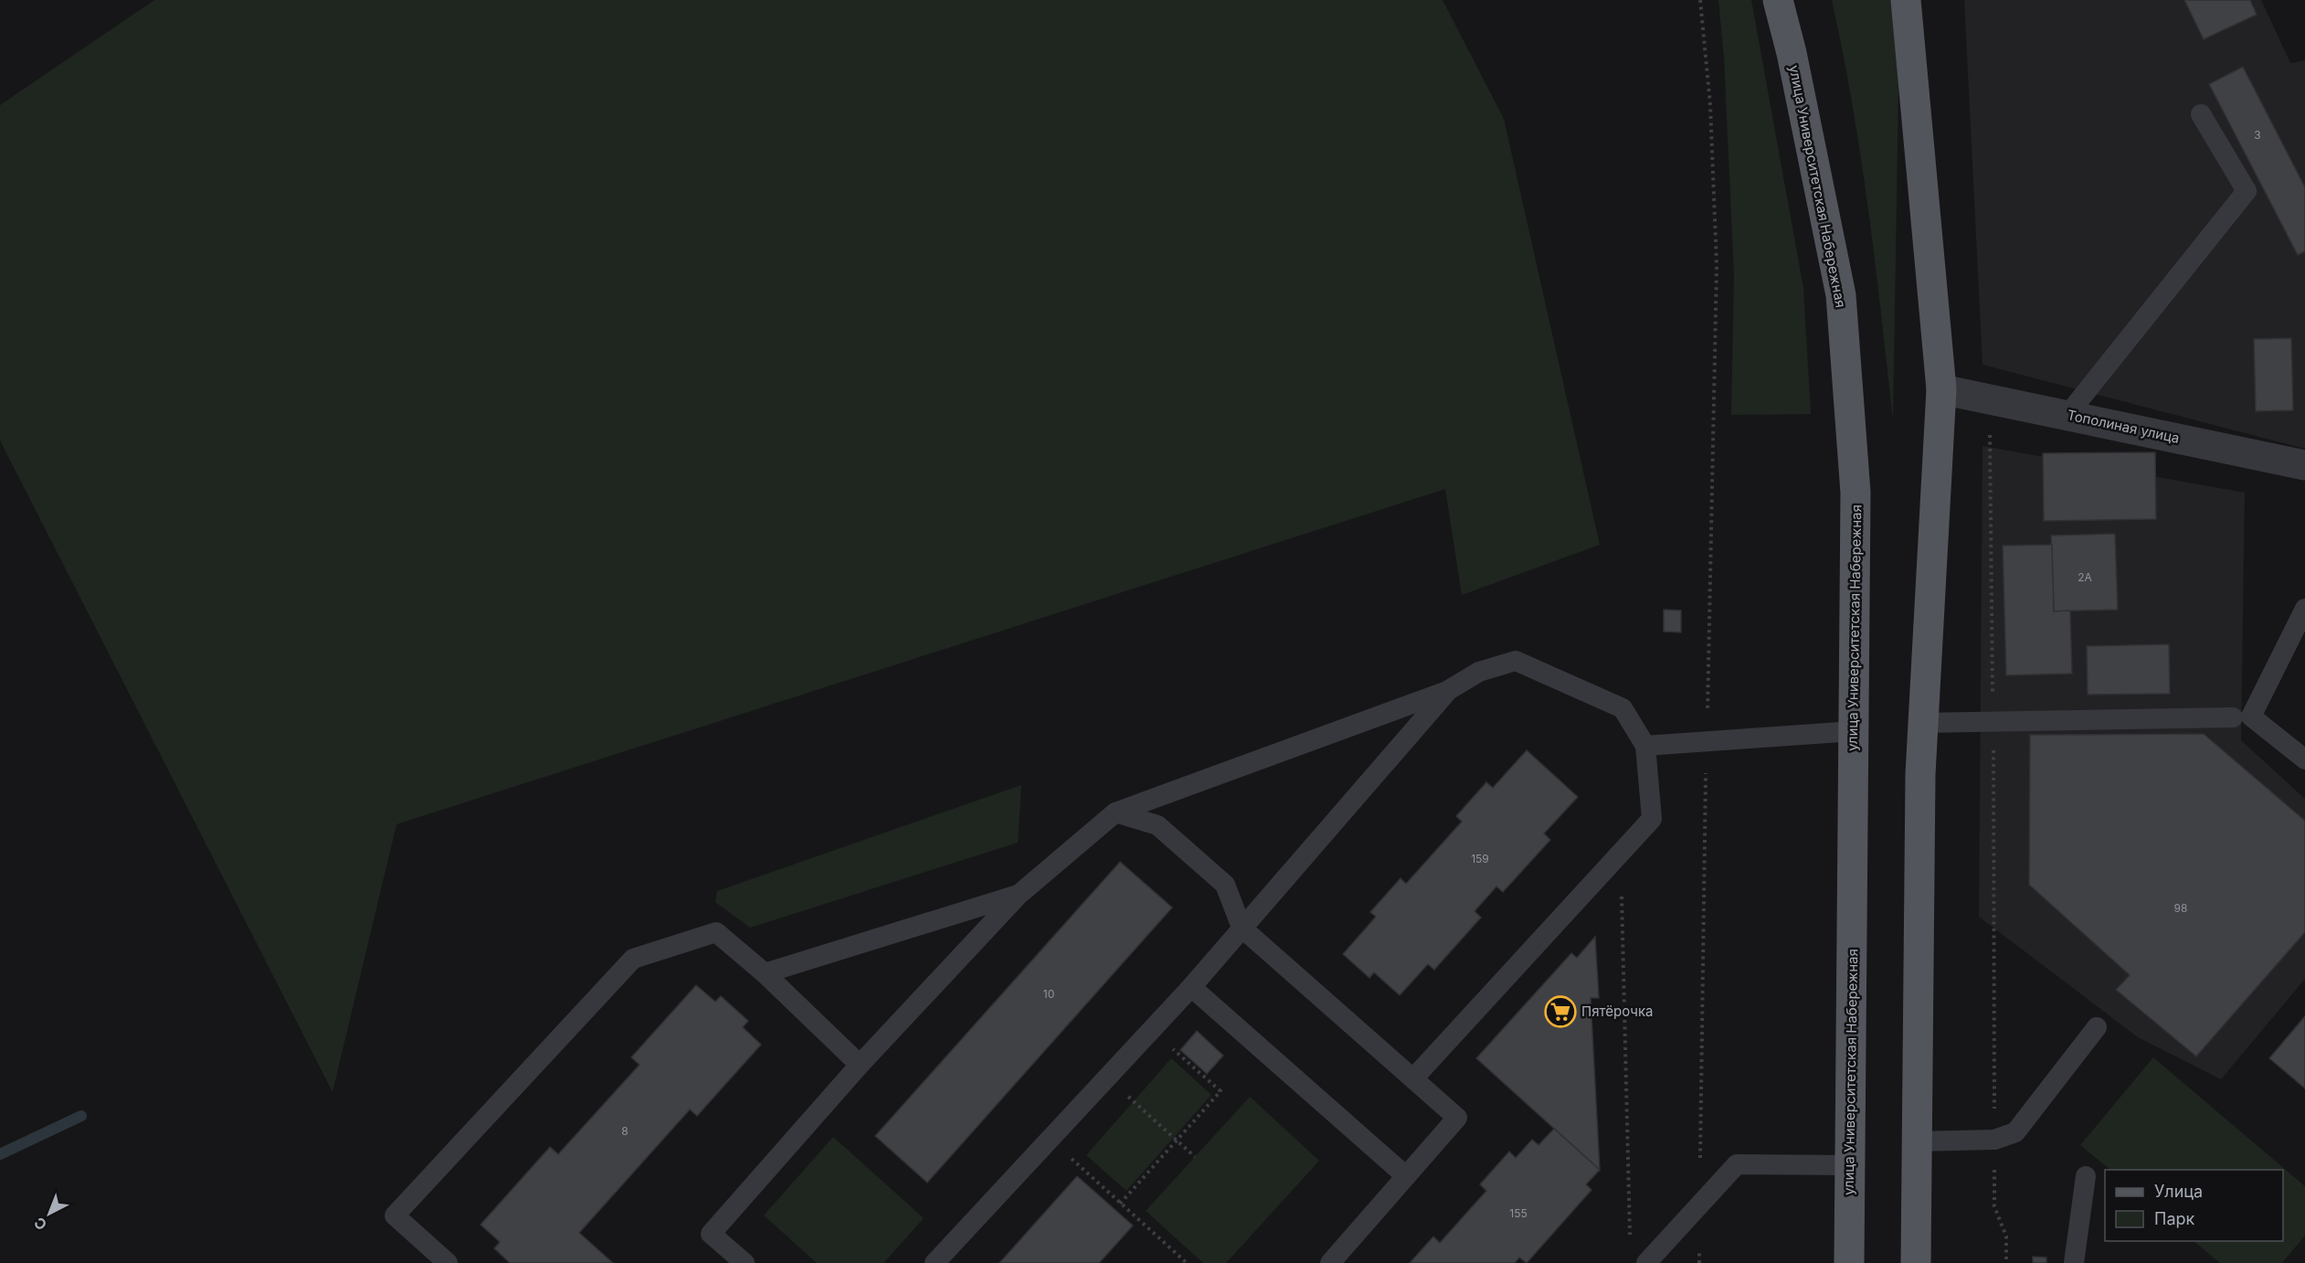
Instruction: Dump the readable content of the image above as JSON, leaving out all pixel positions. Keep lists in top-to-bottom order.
{
  "streets": {
    "main road": ["улица Университетская Набережная"],
    "street": ["Тополиная улица"]
  },
  "places": {
    "supermarket": ["Пятёрочка"]
  },
  "house_numbers": [
    "3",
    "2А",
    "159",
    "98",
    "10",
    "8",
    "155"
  ],
  "legend": ["Улица", "Парк"],
  "north": "bottom left"
}
